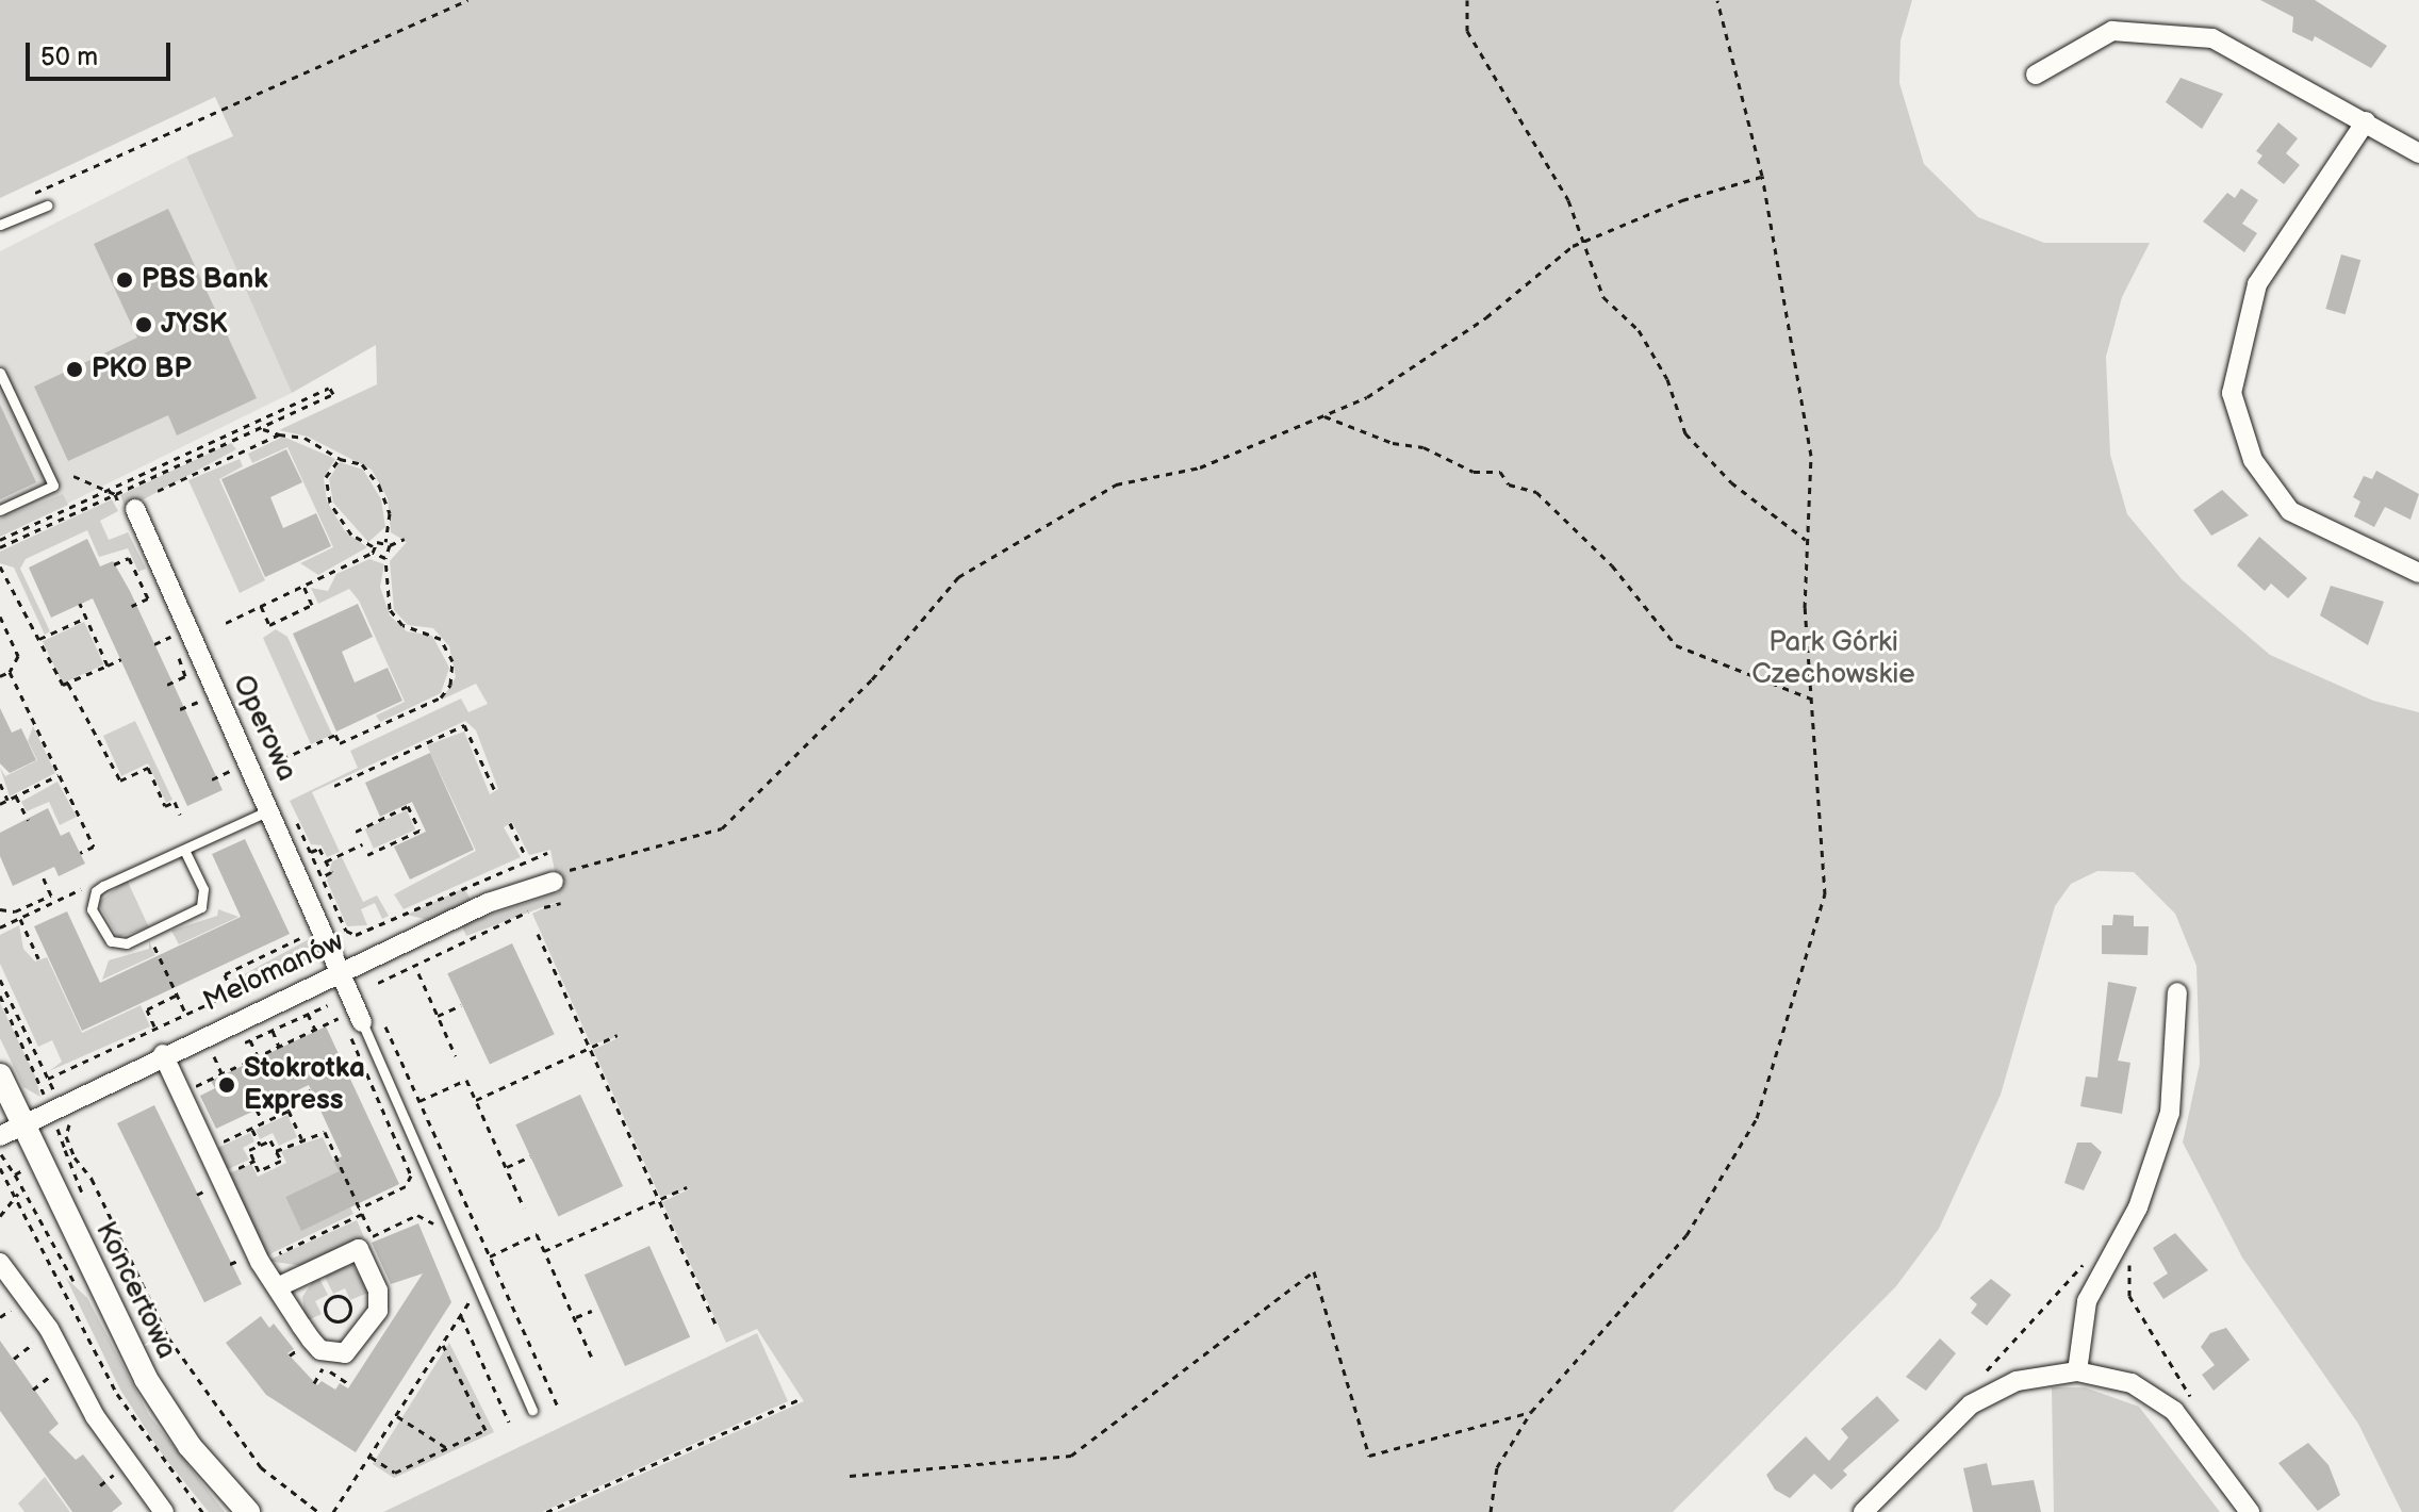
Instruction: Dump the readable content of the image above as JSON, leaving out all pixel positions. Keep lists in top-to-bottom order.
{
  "streets": {
    "street": ["Operowa", "Melomanów", "Koncertowa"]
  },
  "crossings": [
    ["Operowa", "Melomanów"],
    ["Melomanów", "Koncertowa"]
  ],
  "parks": ["Park Górki Czechowskie"],
  "places": [
    "PBS Bank",
    "JYSK",
    "PKO BP",
    "Stokrotka Express"
  ],
  "scale_bar": "50 m"
}
